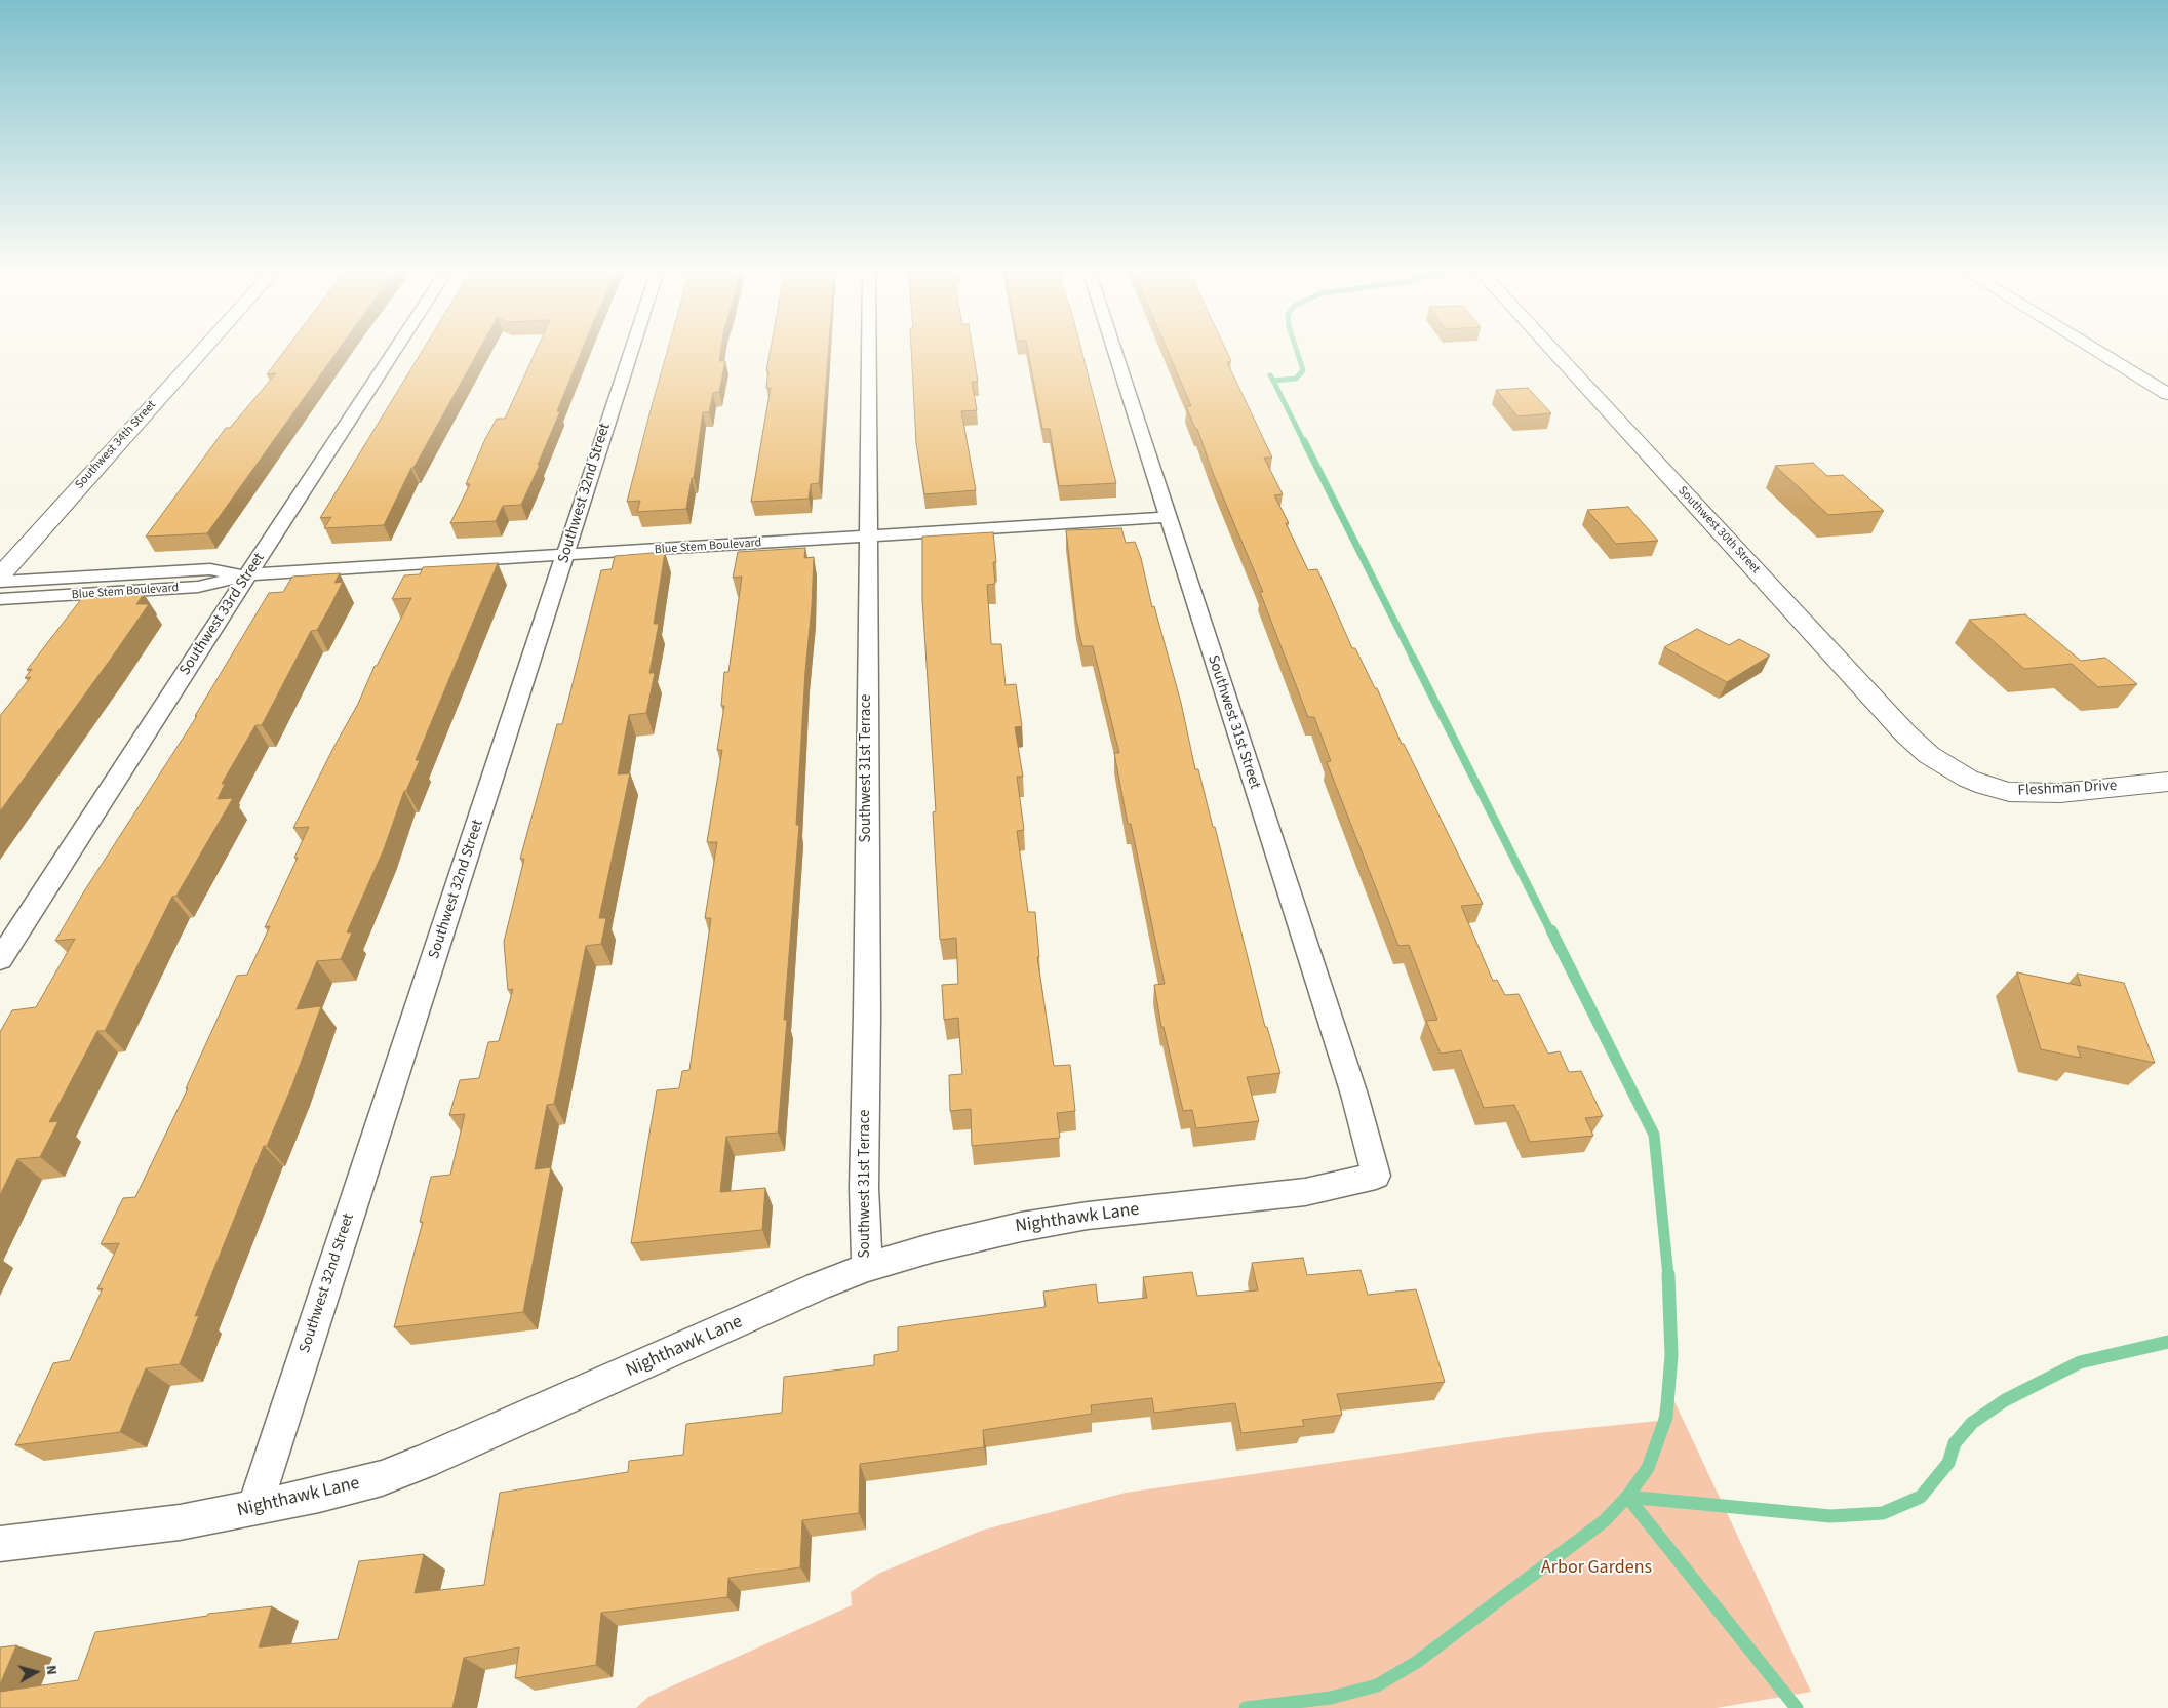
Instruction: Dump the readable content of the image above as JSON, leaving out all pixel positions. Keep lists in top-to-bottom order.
{
  "streets": {
    "street": [
      "Southwest 34th Street",
      "Southwest 32nd Street",
      "Southwest 30th Street",
      "Blue Stem Boulevard",
      "Southwest 33rd Street",
      "Southwest 31st Street",
      "Southwest 31st Terrace",
      "Fleshman Drive",
      "Nighthawk Lane"
    ]
  },
  "crossings": [
    ["Southwest 32nd Street", "Blue Stem Boulevard"],
    ["Southwest 32nd Street", "Nighthawk Lane"],
    ["Southwest 30th Street", "Fleshman Drive"],
    ["Blue Stem Boulevard", "Southwest 33rd Street"],
    ["Blue Stem Boulevard", "Southwest 31st Street"],
    ["Blue Stem Boulevard", "Southwest 31st Terrace"],
    ["Southwest 31st Street", "Nighthawk Lane"],
    ["Southwest 31st Terrace", "Nighthawk Lane"]
  ],
  "parks": ["Arbor Gardens"],
  "north": "right"
}
